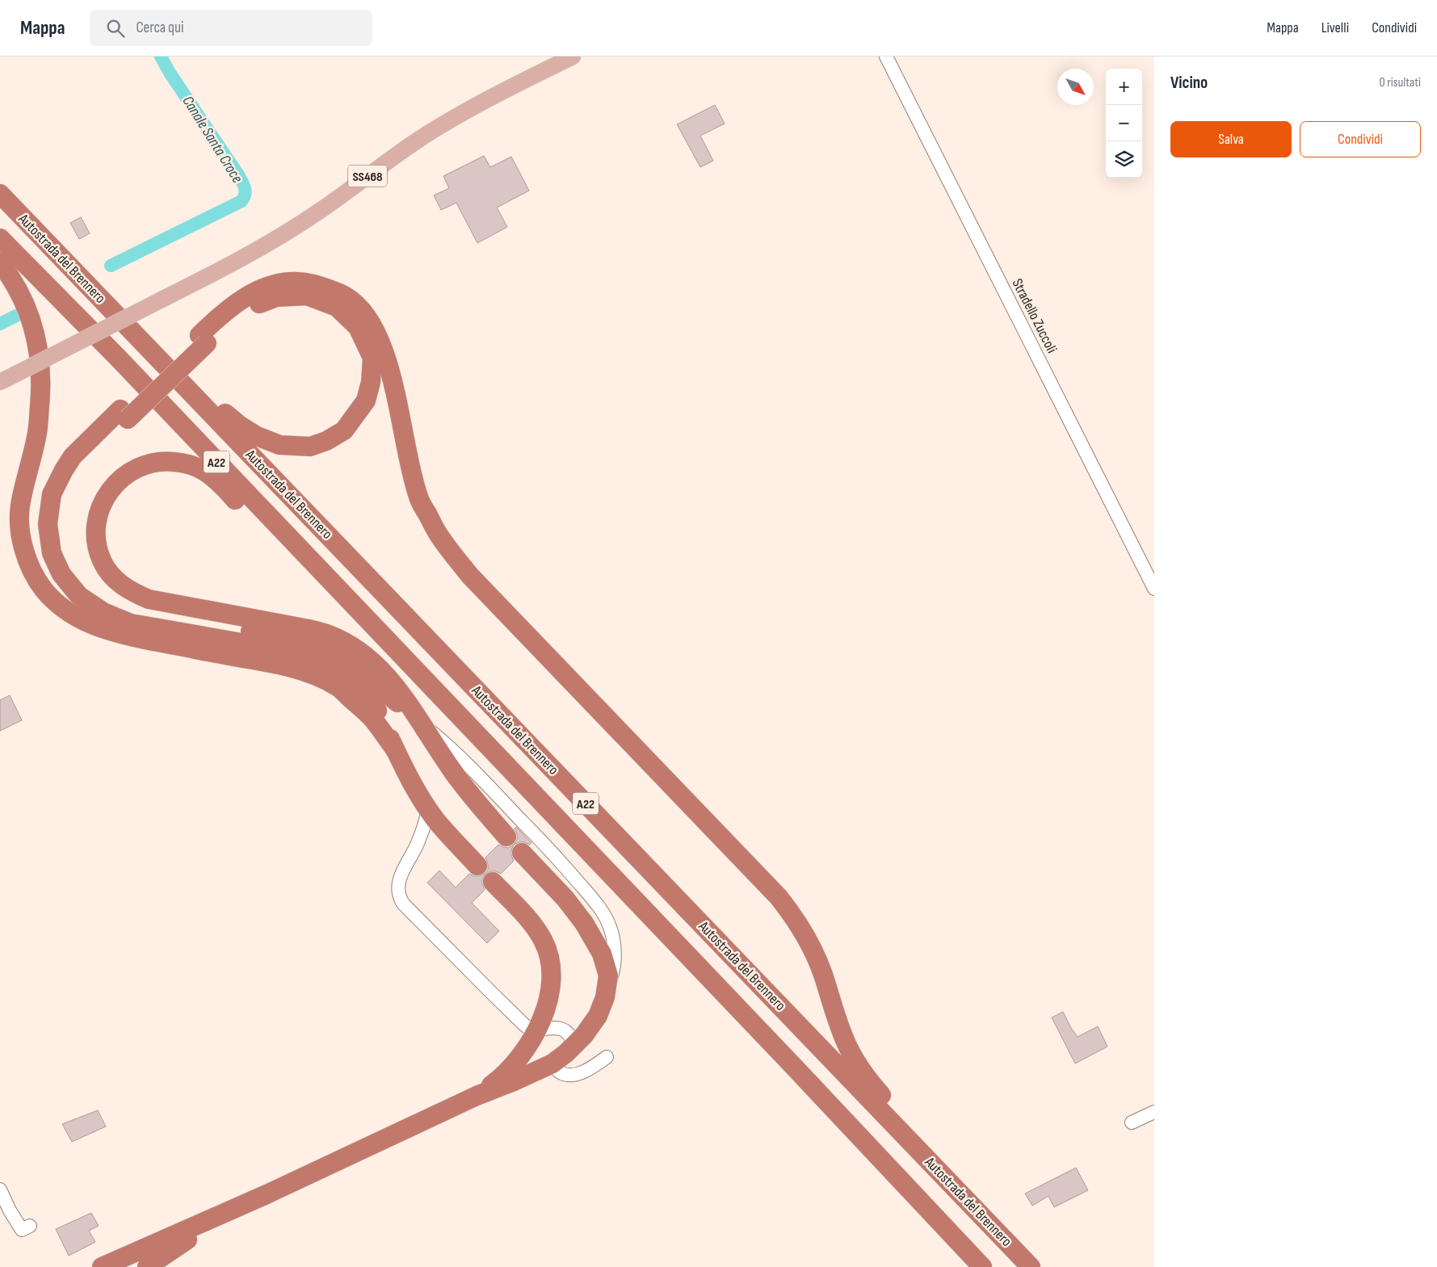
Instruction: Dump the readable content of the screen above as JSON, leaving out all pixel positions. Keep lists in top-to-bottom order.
{
  "streets": {
    "highway": ["Autostrada del Brennero", "A22"],
    "main road": ["SS468"],
    "street": ["Stradello Zuccoli"]
  },
  "water": ["Canale Santa Croce"],
  "north": "bottom right",
  "page": {
    "header": "Mappa",
    "search": "Cerca qui",
    "nav": ["Mappa", "Livelli", "Condividi"],
    "heading": ["Vicino", "0 risultati"],
    "map_buttons": ["+", "−"],
    "buttons": ["Salva", "Condividi"]
  }
}
